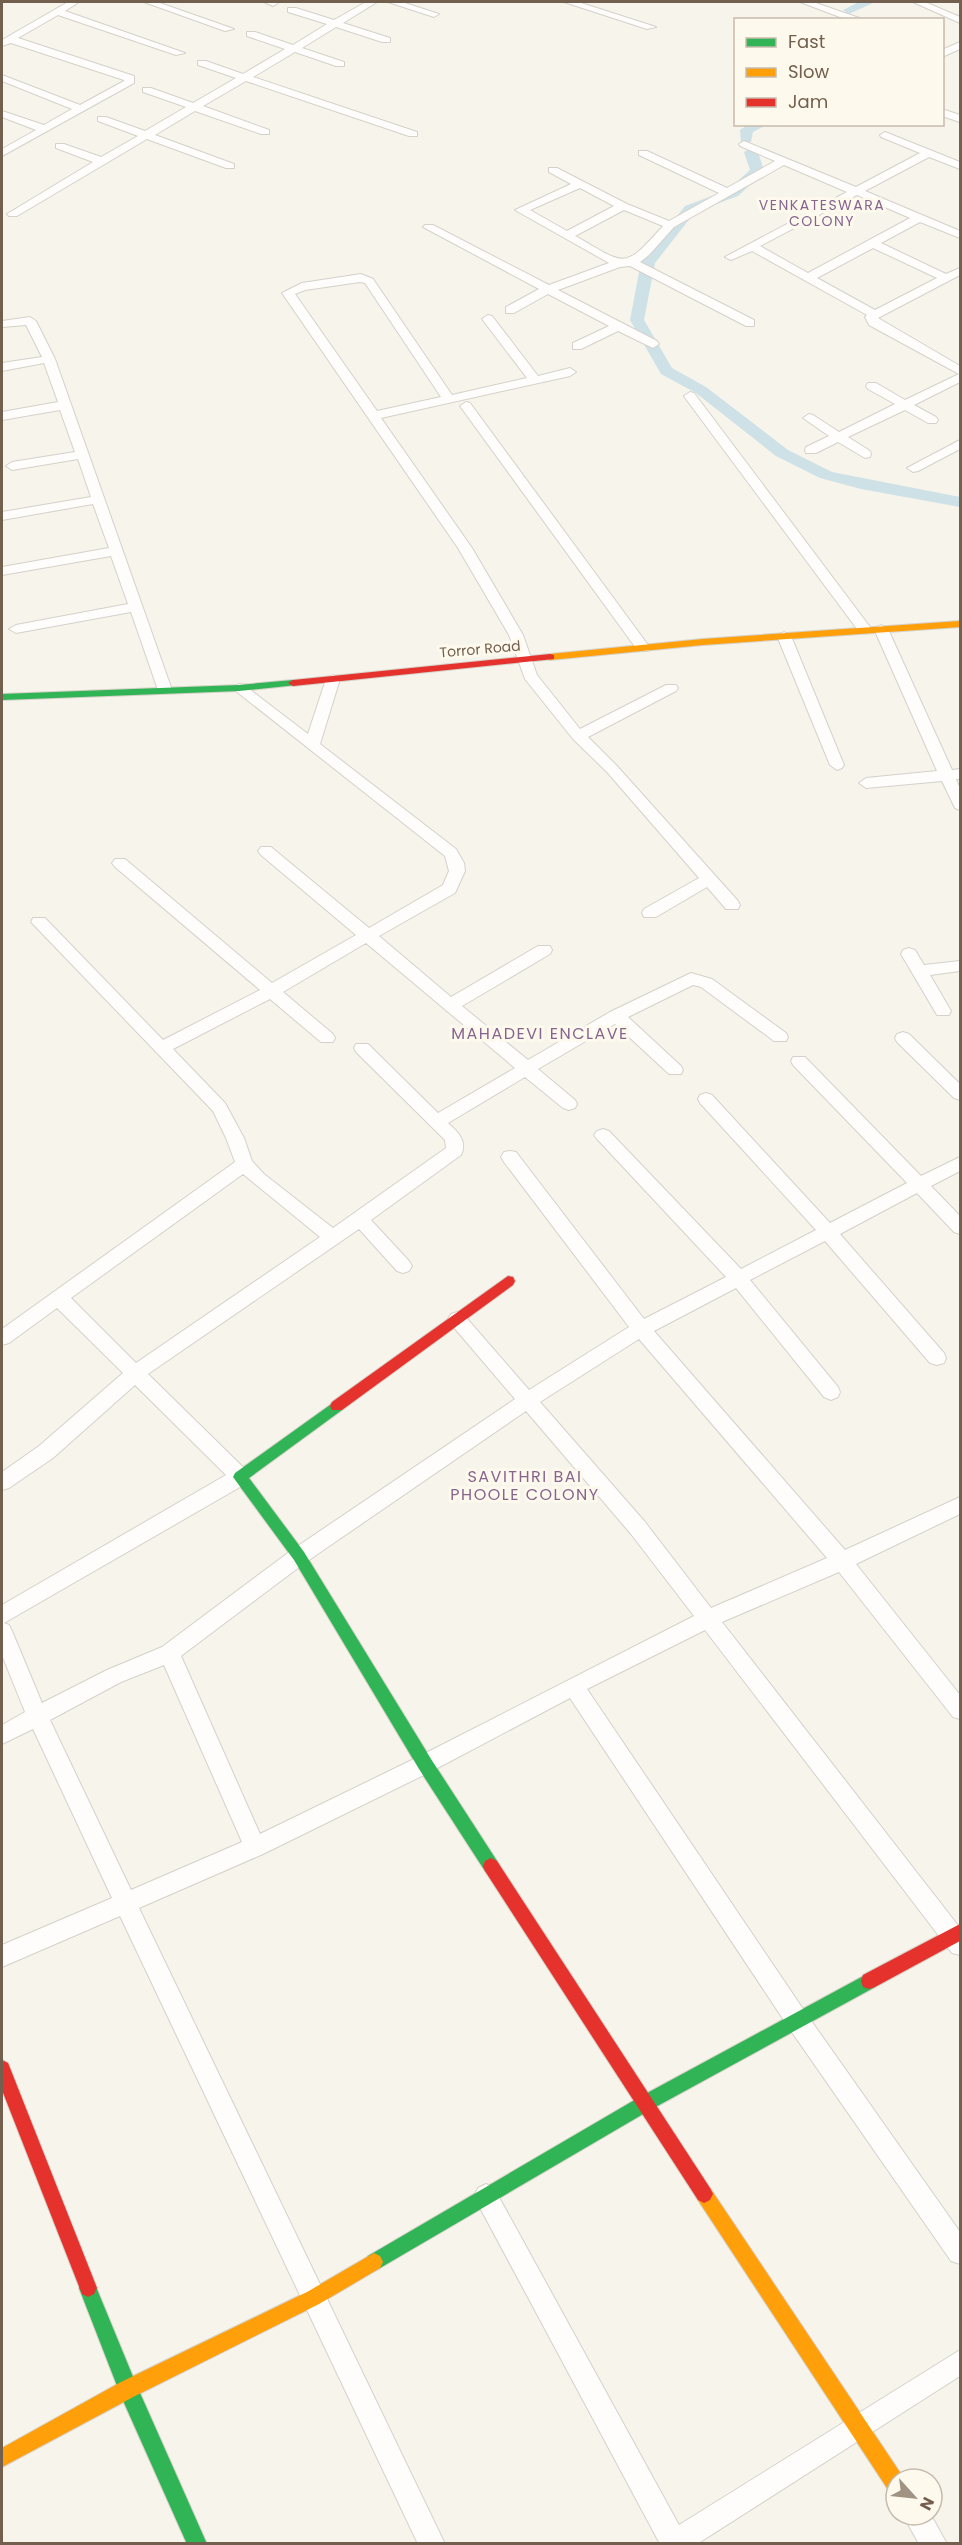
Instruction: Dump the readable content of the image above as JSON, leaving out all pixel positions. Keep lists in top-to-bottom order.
{
  "streets": {
    "street": ["Torror Road"]
  },
  "districts": ["VENKATESWARA COLONY", "MAHADEVI ENCLAVE", "SAVITHRI BAI PHOOLE COLONY"],
  "legend": ["Fast", "Slow", "Jam"],
  "north": "bottom right"
}
